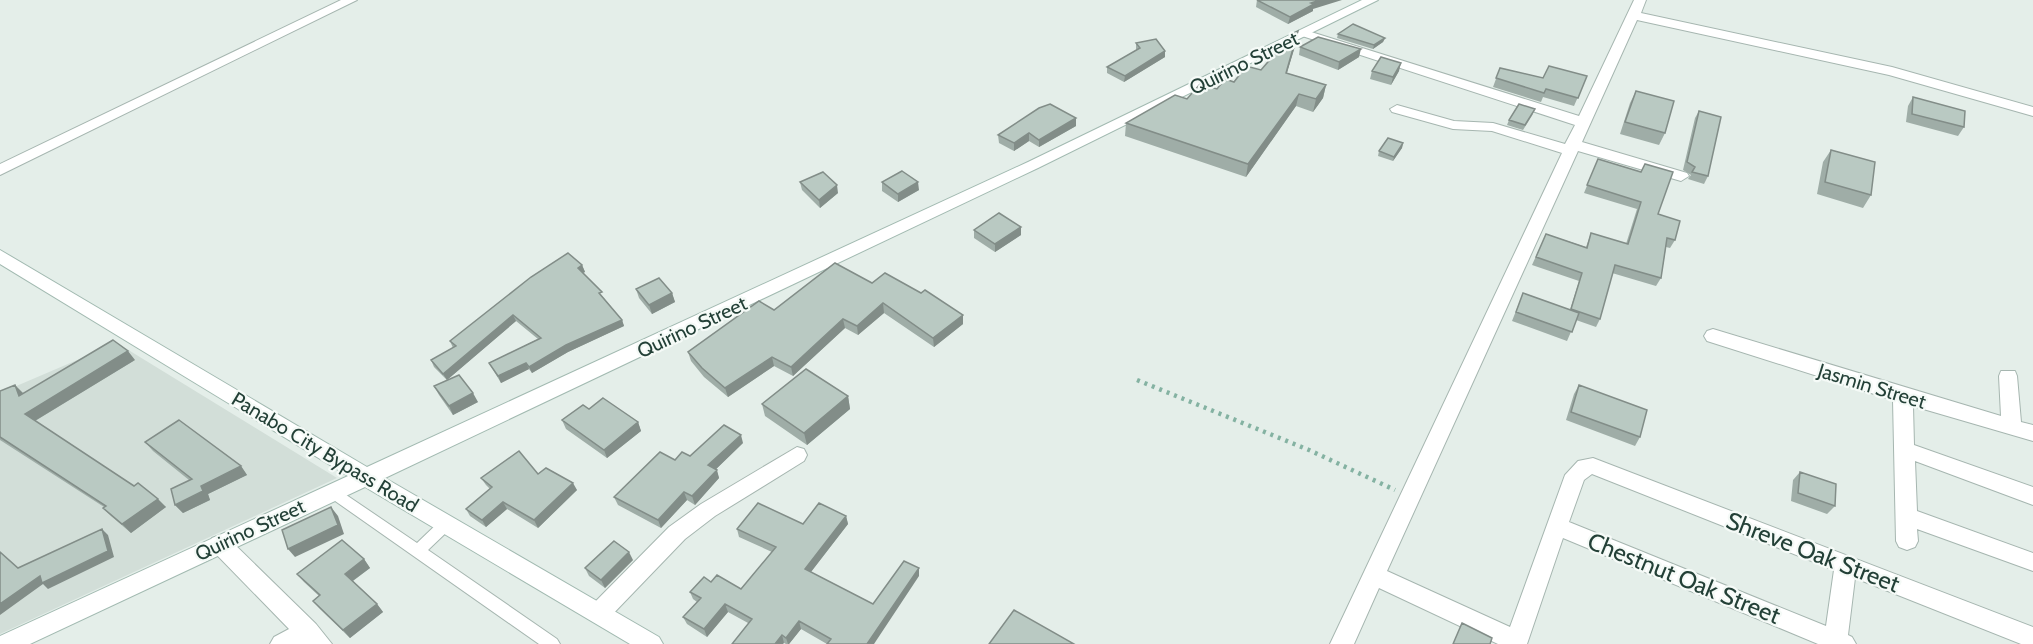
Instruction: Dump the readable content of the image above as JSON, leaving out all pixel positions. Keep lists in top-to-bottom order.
{
  "streets": {
    "street": [
      "Quirino Street",
      "Jasmin Street",
      "Panabo City Bypass Road",
      "Shreve Oak Street",
      "Chestnut Oak Street"
    ]
  },
  "crossings": [
    ["Quirino Street", "Panabo City Bypass Road"],
    ["Shreve Oak Street", "Chestnut Oak Street"]
  ]
}
